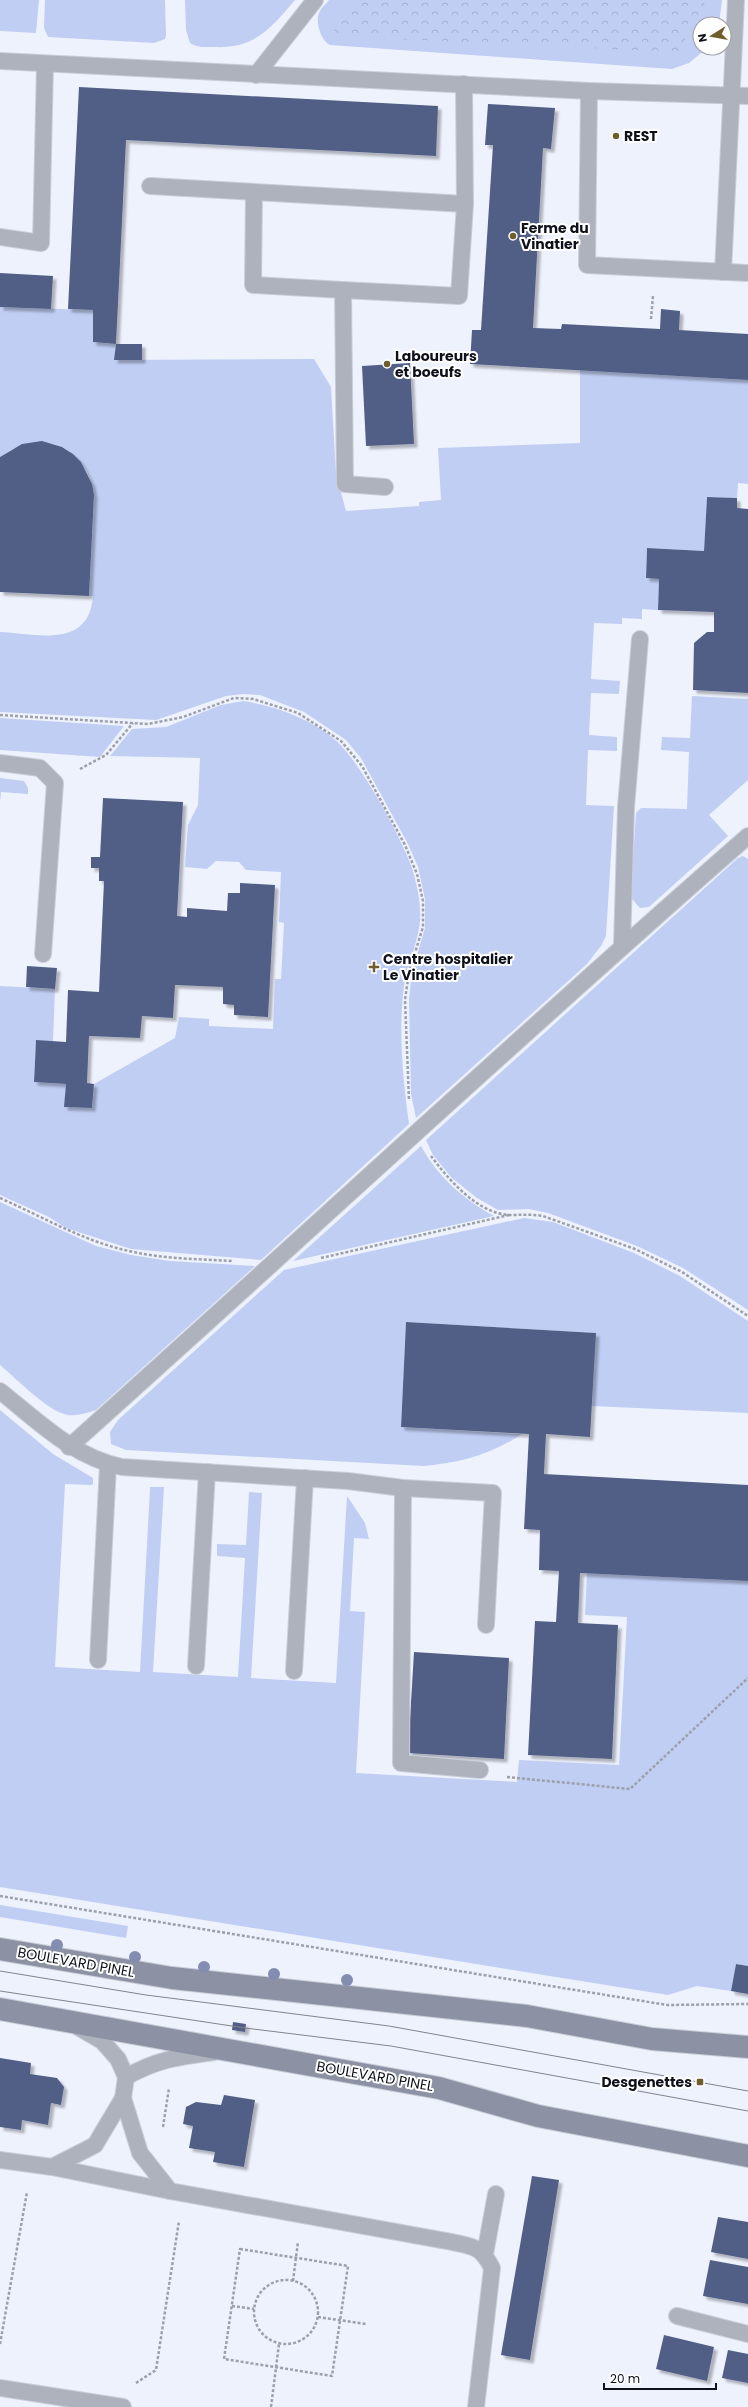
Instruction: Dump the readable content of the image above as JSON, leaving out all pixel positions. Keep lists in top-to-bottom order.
{
  "streets": {
    "main road": ["BOULEVARD PINEL"]
  },
  "places": {
    "other": ["REST", "Ferme du Vinatier", "Laboureurs et boeufs"],
    "health": ["Centre hospitalier Le Vinatier"],
    "transit": ["Desgenettes"]
  },
  "scale_bar": "20 m",
  "north": "left"
}
